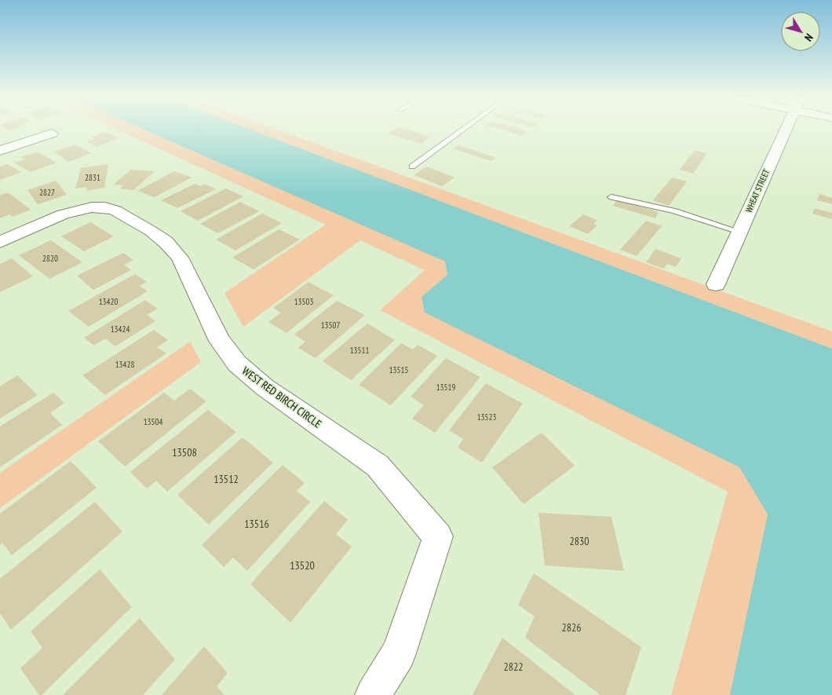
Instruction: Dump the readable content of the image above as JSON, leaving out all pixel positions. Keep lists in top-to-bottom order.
{
  "streets": {
    "street": ["WHEAT STREET", "WEST RED BIRCH CIRCLE"]
  },
  "house_numbers": [
    "2831",
    "2827",
    "2820",
    "13420",
    "13503",
    "13507",
    "13424",
    "13511",
    "13428",
    "13515",
    "13519",
    "13523",
    "13504",
    "13508",
    "13512",
    "13516",
    "2830",
    "13520",
    "2826",
    "2822"
  ],
  "north": "bottom right"
}
